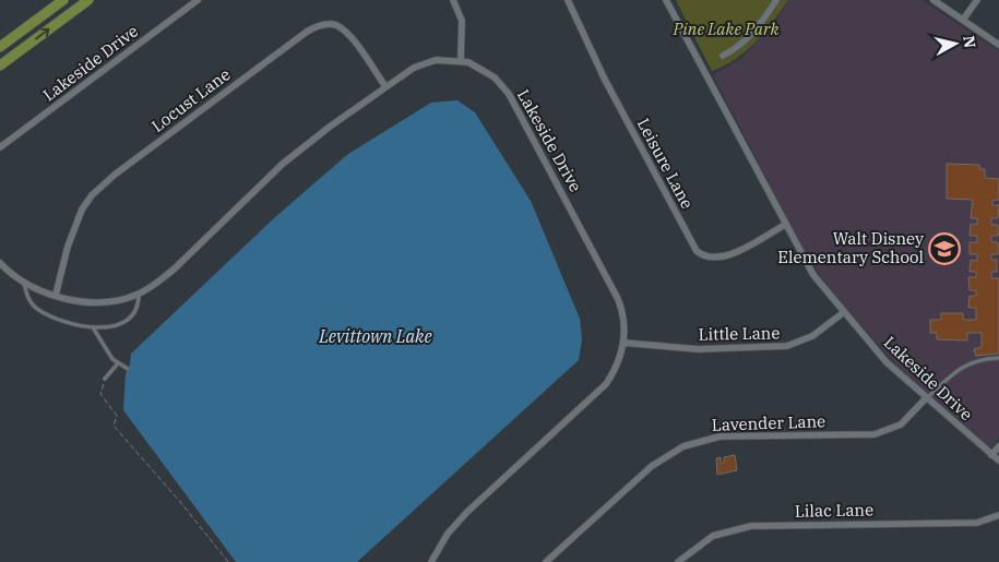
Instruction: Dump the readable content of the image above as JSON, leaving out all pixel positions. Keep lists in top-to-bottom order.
{
  "streets": {
    "street": [
      "Lakeside Drive",
      "Locust Lane",
      "Leisure Lane",
      "Little Lane",
      "Lavender Lane",
      "Lilac Lane"
    ]
  },
  "crossings": [
    ["Lakeside Drive", "Locust Lane"],
    ["Lakeside Drive", "Leisure Lane"],
    ["Lakeside Drive", "Little Lane"],
    ["Lakeside Drive", "Lavender Lane"]
  ],
  "water": ["Levittown Lake"],
  "parks": ["Pine Lake Park"],
  "places": {
    "school or university": ["Walt Disney Elementary School"]
  },
  "north": "right"
}
